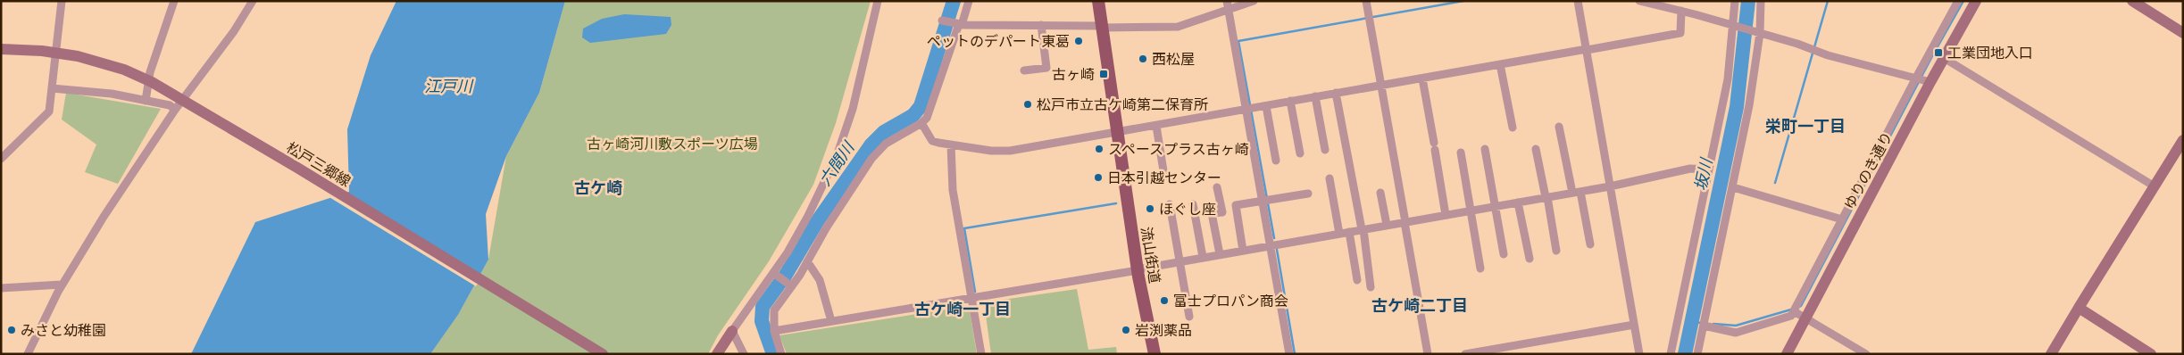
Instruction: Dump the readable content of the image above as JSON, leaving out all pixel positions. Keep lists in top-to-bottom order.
{
  "streets": {
    "main road": ["流山街道"],
    "street": ["松戸三郷線", "ゆりのき通り"]
  },
  "districts": [
    "栄町一丁目",
    "古ケ崎",
    "古ケ崎二丁目",
    "古ケ崎一丁目"
  ],
  "water": ["江戸川", "六間川", "坂川"],
  "parks": ["古ヶ崎河川敷スポーツ広場"],
  "places": {
    "other": [
      "ペットのデパート東葛",
      "西松屋",
      "松戸市立古ケ崎第二保育所",
      "スペースプラス古ヶ崎",
      "日本引越センター",
      "ほぐし座",
      "富士プロパン商会",
      "みさと幼稚園",
      "岩渕薬品"
    ],
    "transit": ["工業団地入口", "古ヶ崎"]
  }
}
